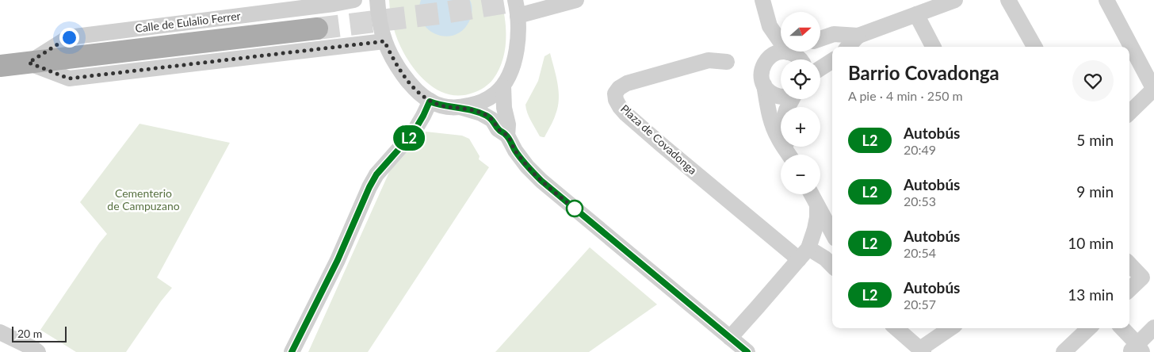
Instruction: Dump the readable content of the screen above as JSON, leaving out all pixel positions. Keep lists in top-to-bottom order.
{
  "streets": {
    "main road": ["Calle de Eulalio Ferrer"],
    "street": ["Plaza de Covadonga"]
  },
  "parks": ["Cementerio de Campuzano"],
  "lines": ["bus line L2"],
  "scale_bar": "20 m",
  "north": "right",
  "page": {
    "on_map": "L2",
    "map_buttons": ["+", "−"],
    "heading": ["Barrio Covadonga", "A pie · 4 min · 250 m"],
    "list": [
      {
        "mark": "L2",
        "name": "Autobús",
        "note": "20:49",
        "value": "5 min"
      },
      {
        "mark": "L2",
        "name": "Autobús",
        "note": "20:53",
        "value": "9 min"
      },
      {
        "mark": "L2",
        "name": "Autobús",
        "note": "20:54",
        "value": "10 min"
      },
      {
        "mark": "L2",
        "name": "Autobús",
        "note": "20:57",
        "value": "13 min"
      }
    ],
    "scale": "20 m"
  }
}
